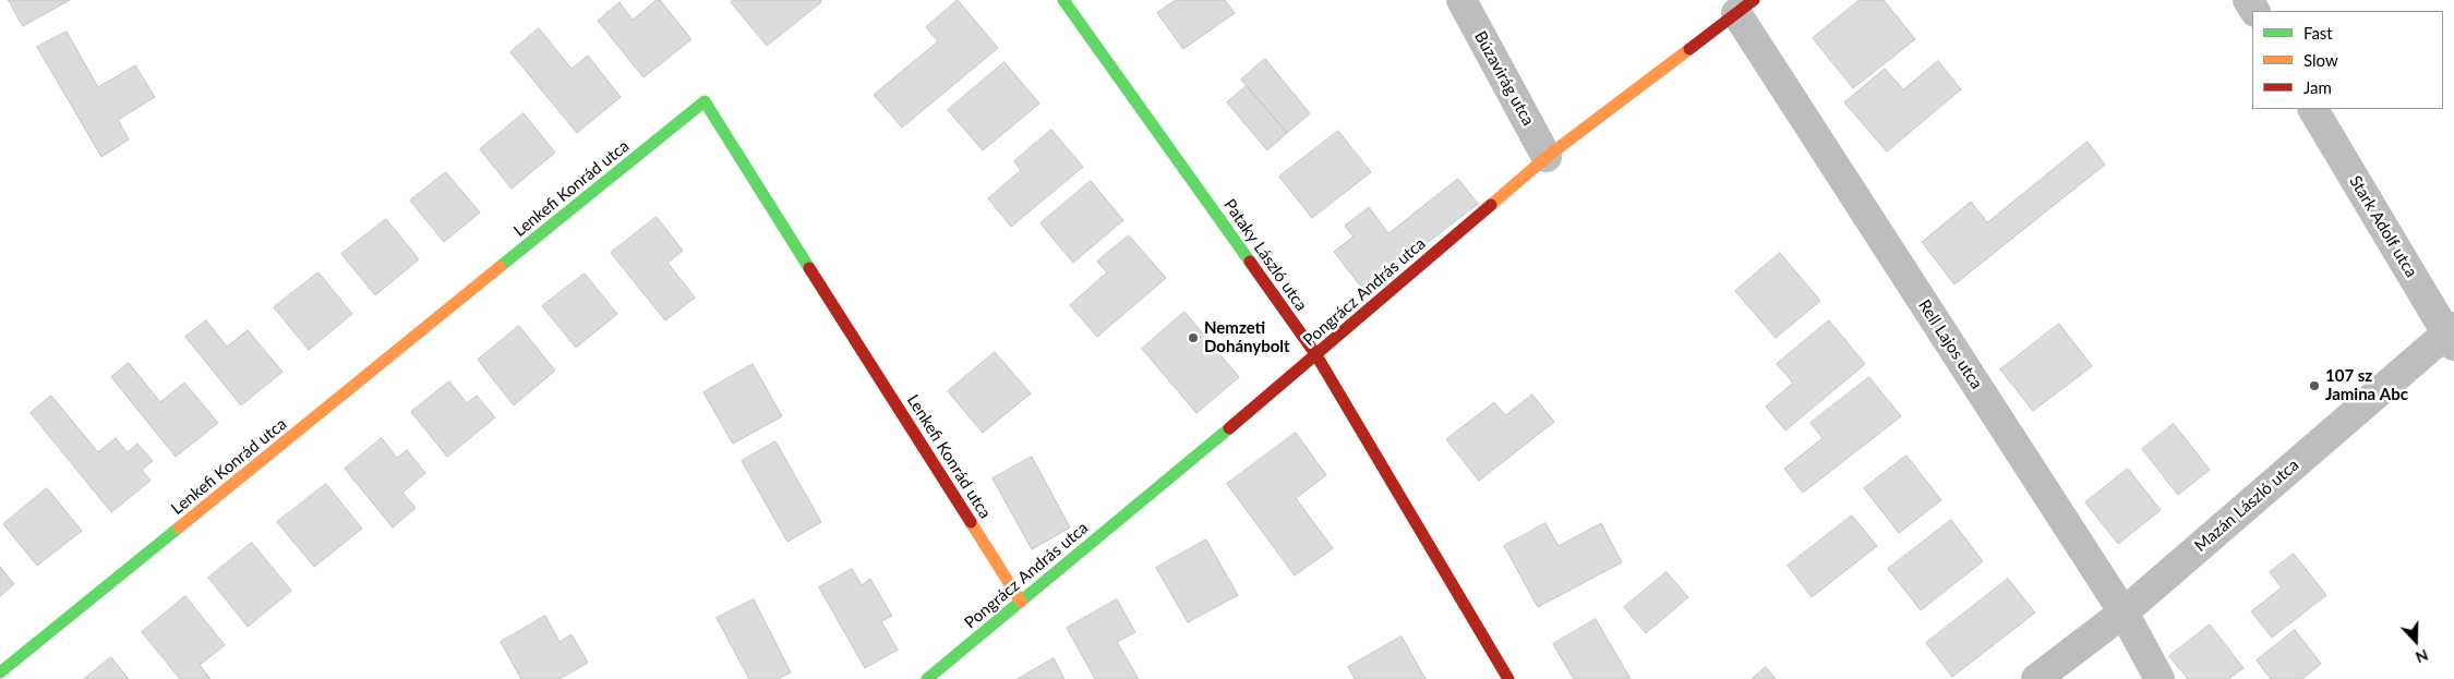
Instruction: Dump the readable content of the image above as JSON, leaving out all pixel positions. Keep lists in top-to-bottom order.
{
  "streets": {
    "street": [
      "Búzavirág utca",
      "Lenkefi Konrád utca",
      "Stark Adolf utca",
      "Pataky László utca",
      "Pongrácz András utca",
      "Rell Lajos utca",
      "Mazán László utca"
    ]
  },
  "crossings": [
    ["Búzavirág utca", "Pongrácz András utca"],
    ["Lenkefi Konrád utca", "Pongrácz András utca"],
    ["Stark Adolf utca", "Mazán László utca"],
    ["Pataky László utca", "Pongrácz András utca"],
    ["Pongrácz András utca", "Rell Lajos utca"],
    ["Rell Lajos utca", "Mazán László utca"]
  ],
  "places": ["Nemzeti Dohánybolt", "107 sz Jamina Abc"],
  "legend": ["Fast", "Slow", "Jam"],
  "north": "bottom"
}
